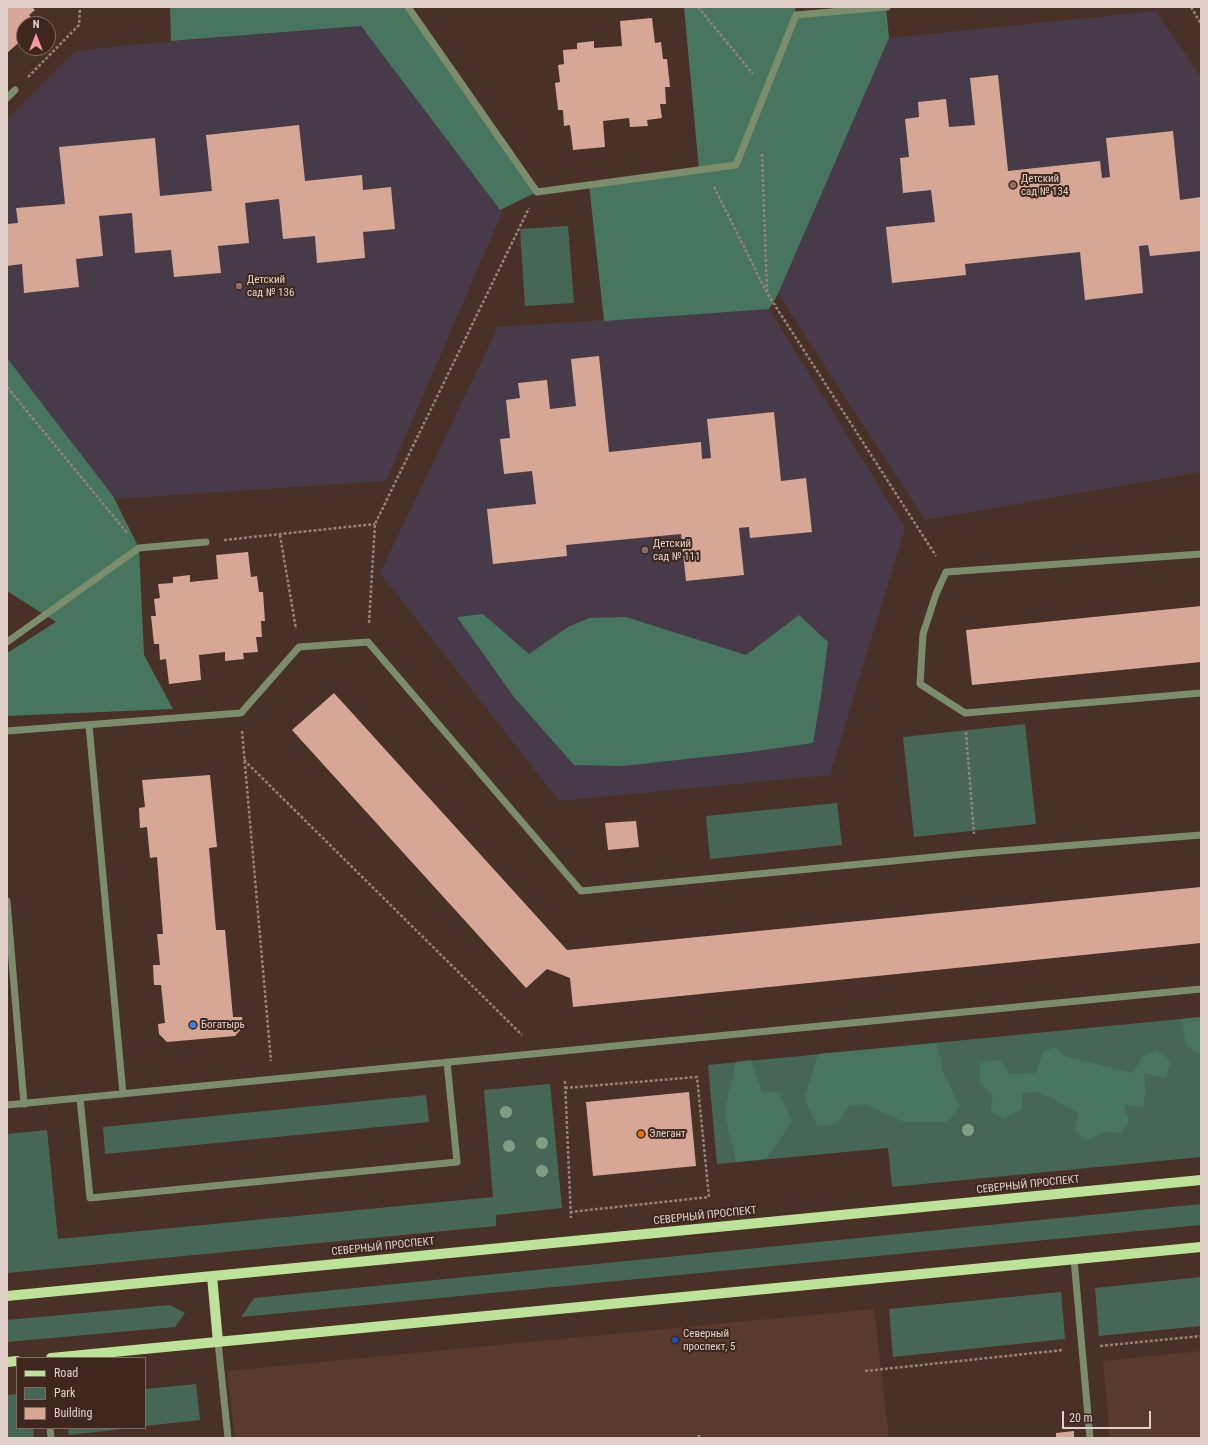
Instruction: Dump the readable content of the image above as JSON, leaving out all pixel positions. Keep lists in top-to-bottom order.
{
  "streets": {
    "main road": ["СЕВЕРНЫЙ ПРОСПЕКТ"]
  },
  "places": [
    "Детский сад № 134",
    "Детский сад № 136",
    "Детский сад № 111",
    "Богатырь",
    "Элегант",
    "Северный проспект, 5"
  ],
  "legend": ["Road", "Park", "Building"],
  "scale_bar": "20 m",
  "north": "top"
}
